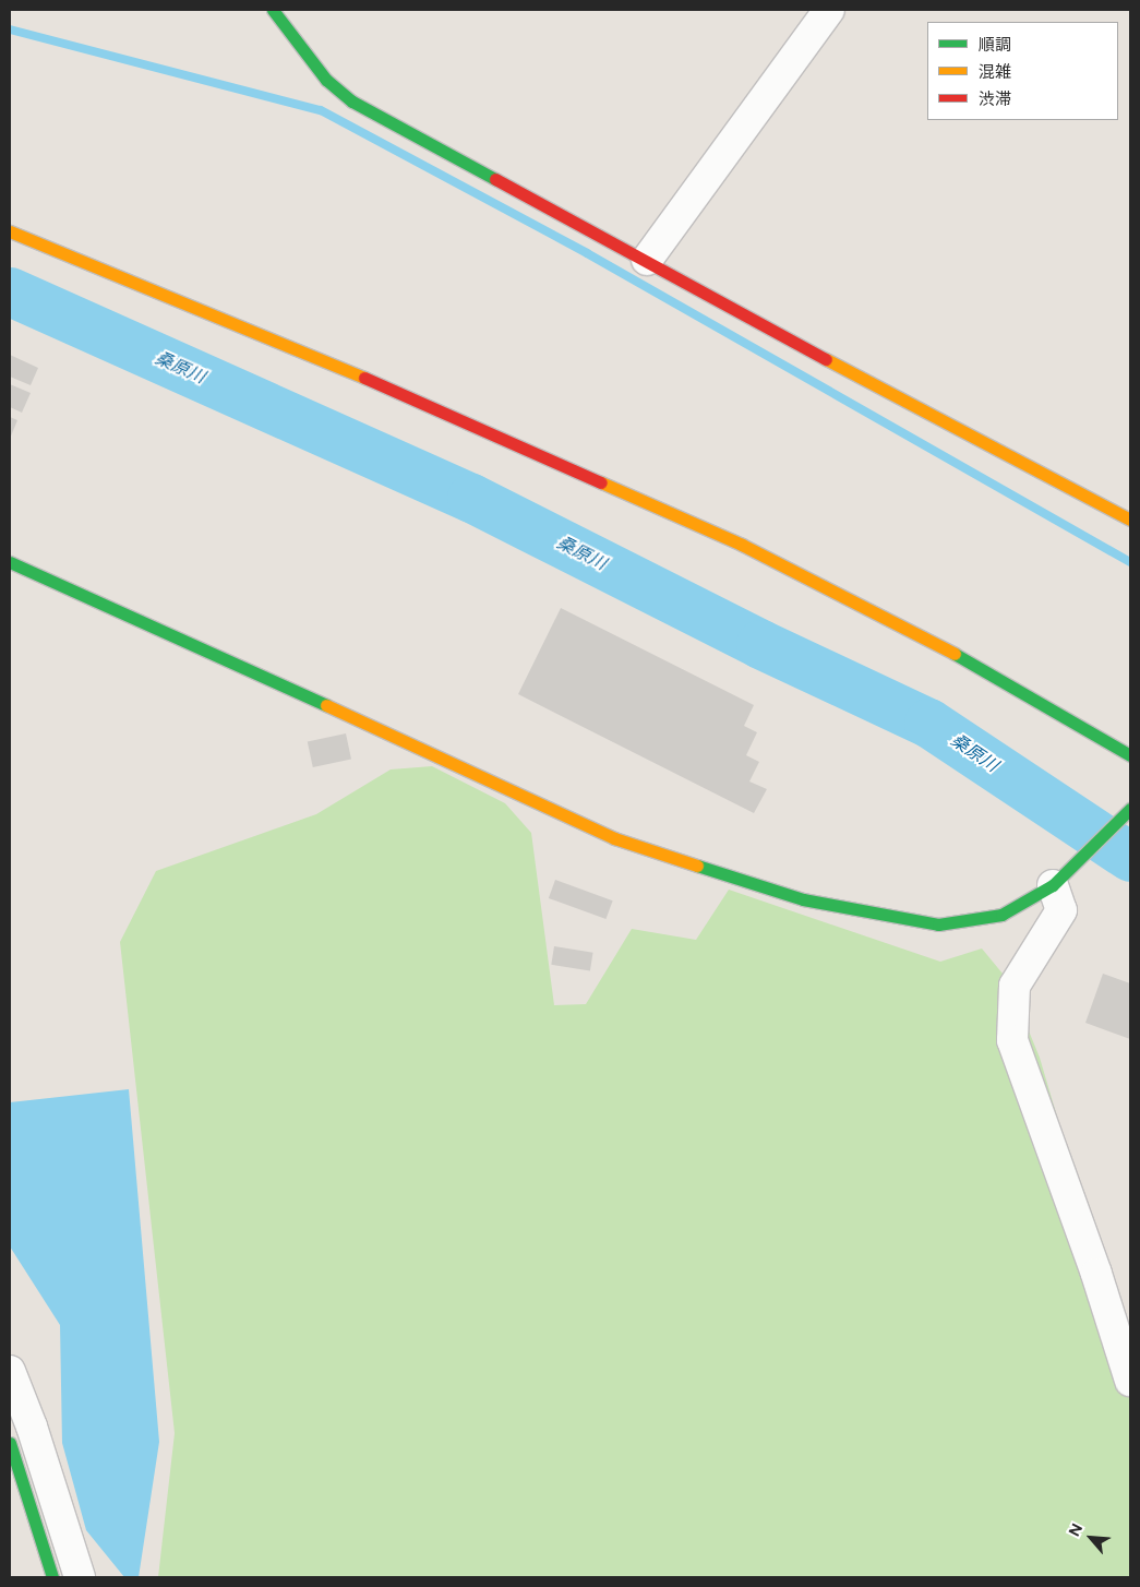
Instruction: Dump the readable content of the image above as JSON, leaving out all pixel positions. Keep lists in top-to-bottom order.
{
  "water": ["桑原川"],
  "legend": ["順調", "混雑", "渋滞"],
  "north": "top left"
}
